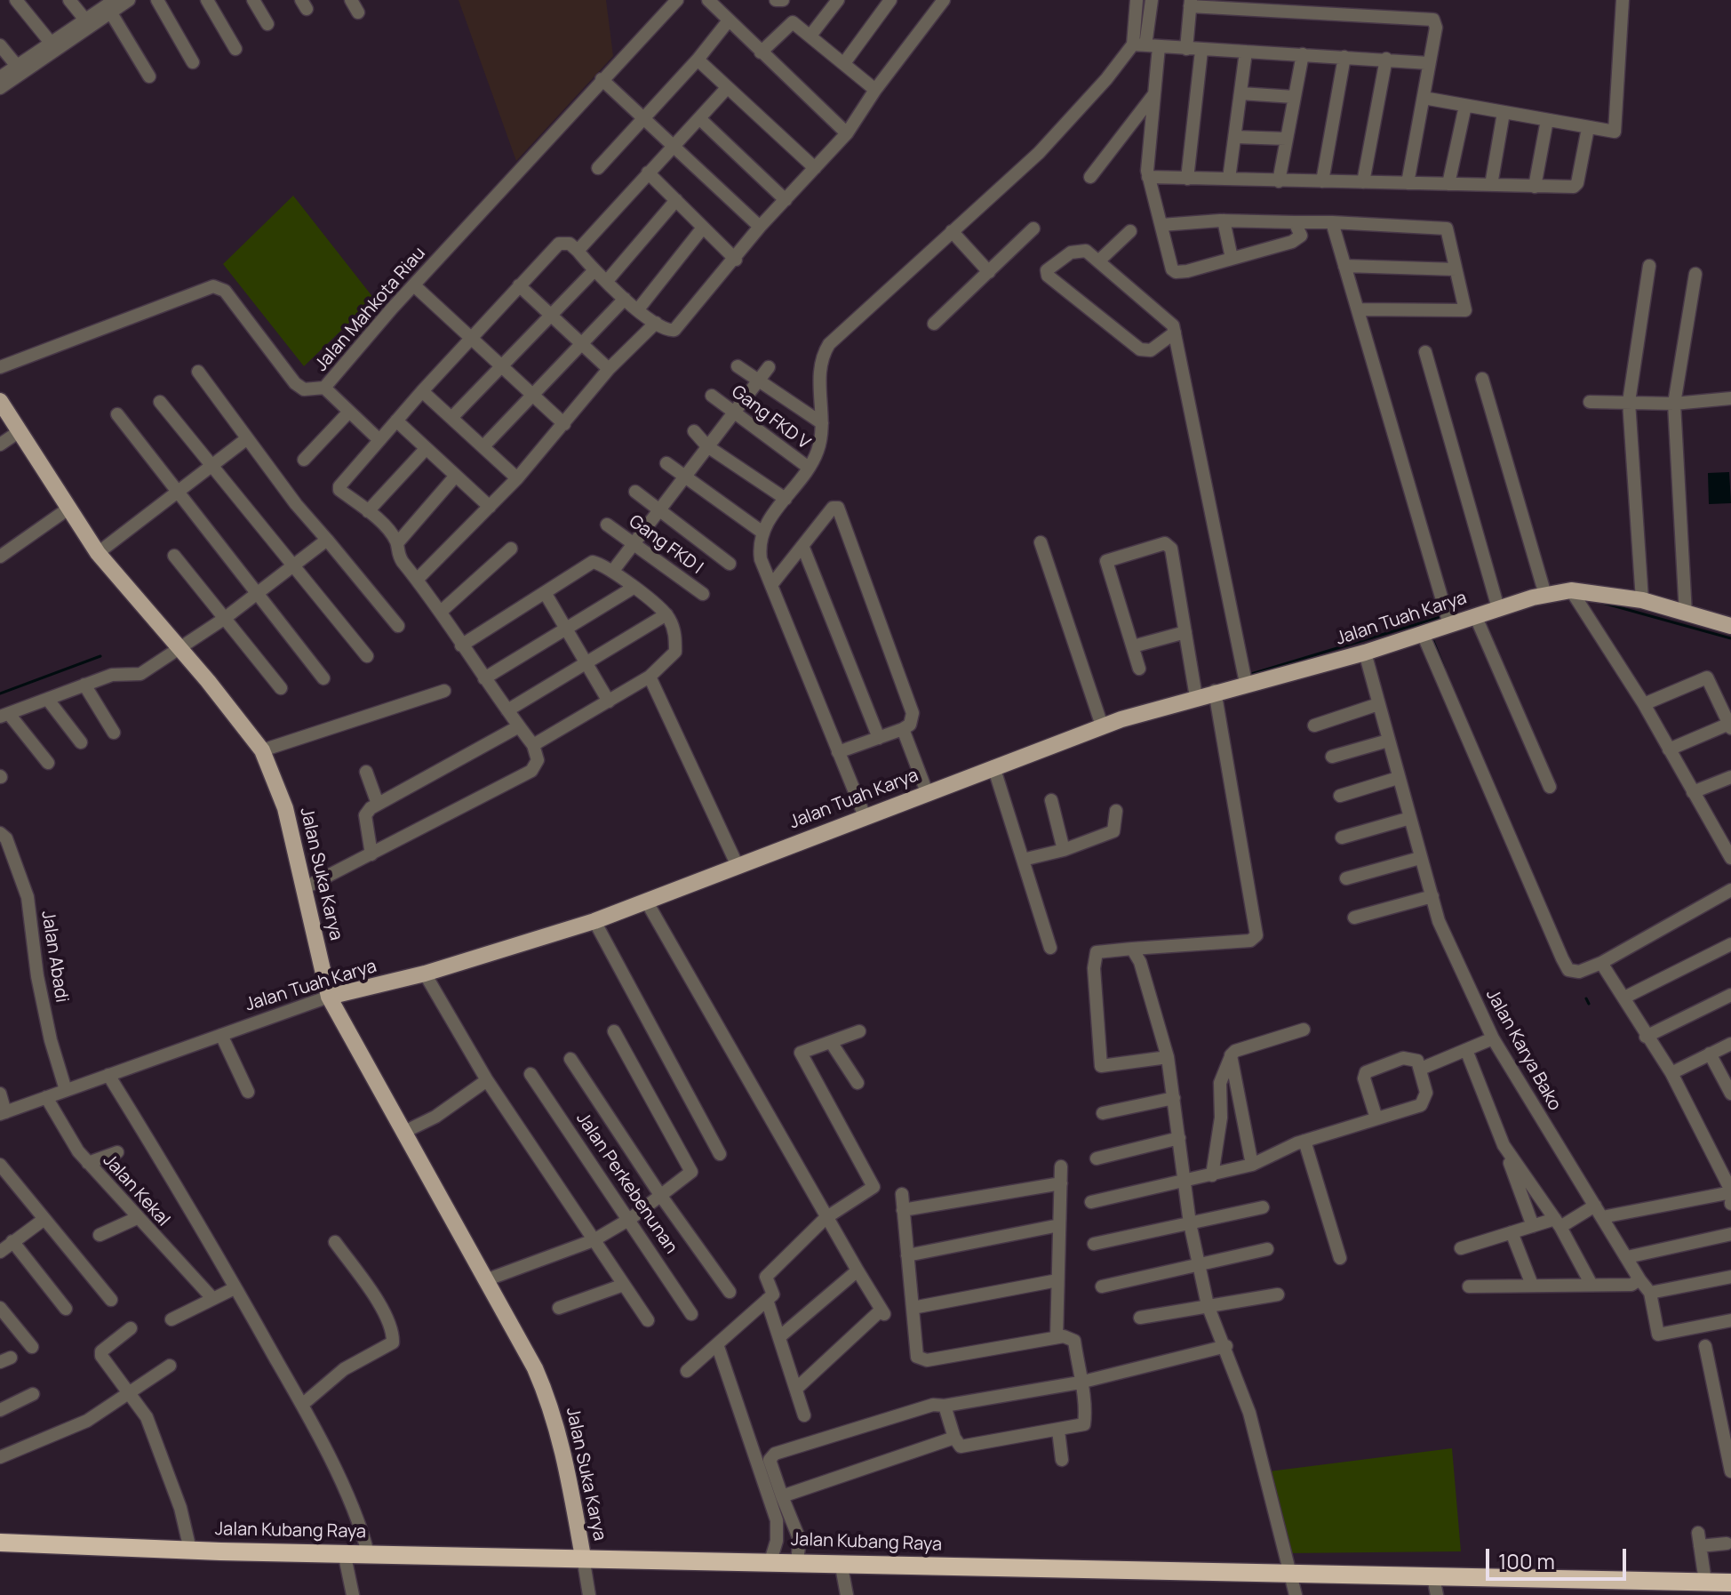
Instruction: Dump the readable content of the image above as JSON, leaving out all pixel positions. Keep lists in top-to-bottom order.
{
  "streets": {
    "highway": ["Jalan Kubang Raya"],
    "main road": ["Jalan Tuah Karya", "Jalan Suka Karya"],
    "street": [
      "Jalan Mahkota Riau",
      "Gang FKD V",
      "Gang FKD I",
      "Jalan Abadi",
      "Jalan Karya Bako",
      "Jalan Perkebenunan",
      "Jalan Kekal"
    ]
  },
  "crossings": [
    ["Jalan Tuah Karya", "Jalan Suka Karya"],
    ["Jalan Tuah Karya", "Jalan Abadi"],
    ["Jalan Tuah Karya", "Jalan Karya Bako"],
    ["Jalan Tuah Karya", "Jalan Kekal"],
    ["Jalan Suka Karya", "Jalan Kubang Raya"]
  ],
  "scale_bar": "100 m"
}
